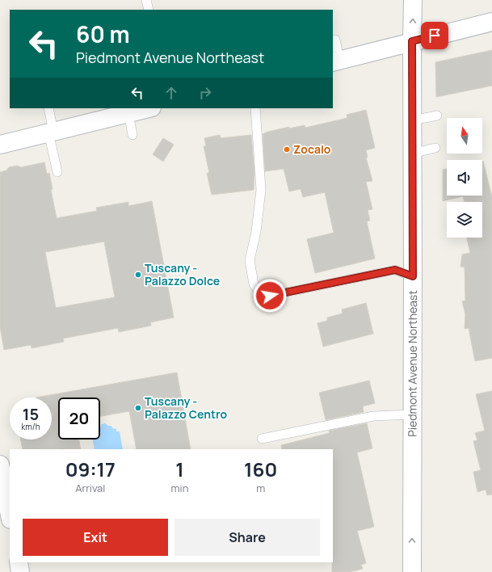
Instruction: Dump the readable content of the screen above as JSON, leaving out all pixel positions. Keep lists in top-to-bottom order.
{
  "streets": {
    "main road": ["Piedmont Avenue Northeast"]
  },
  "places": ["Zocalo", "Tuscany - Palazzo Dolce", "Tuscany - Palazzo Centro"],
  "north": "top",
  "page": {
    "turn": ["60 m", "Piedmont Avenue Northeast"],
    "speed": "15 km/h",
    "limit": "20",
    "eta": [
      "09:17",
      "Arrival",
      "1",
      "min",
      "160",
      "m"
    ],
    "buttons": ["Exit", "Share"]
  }
}
